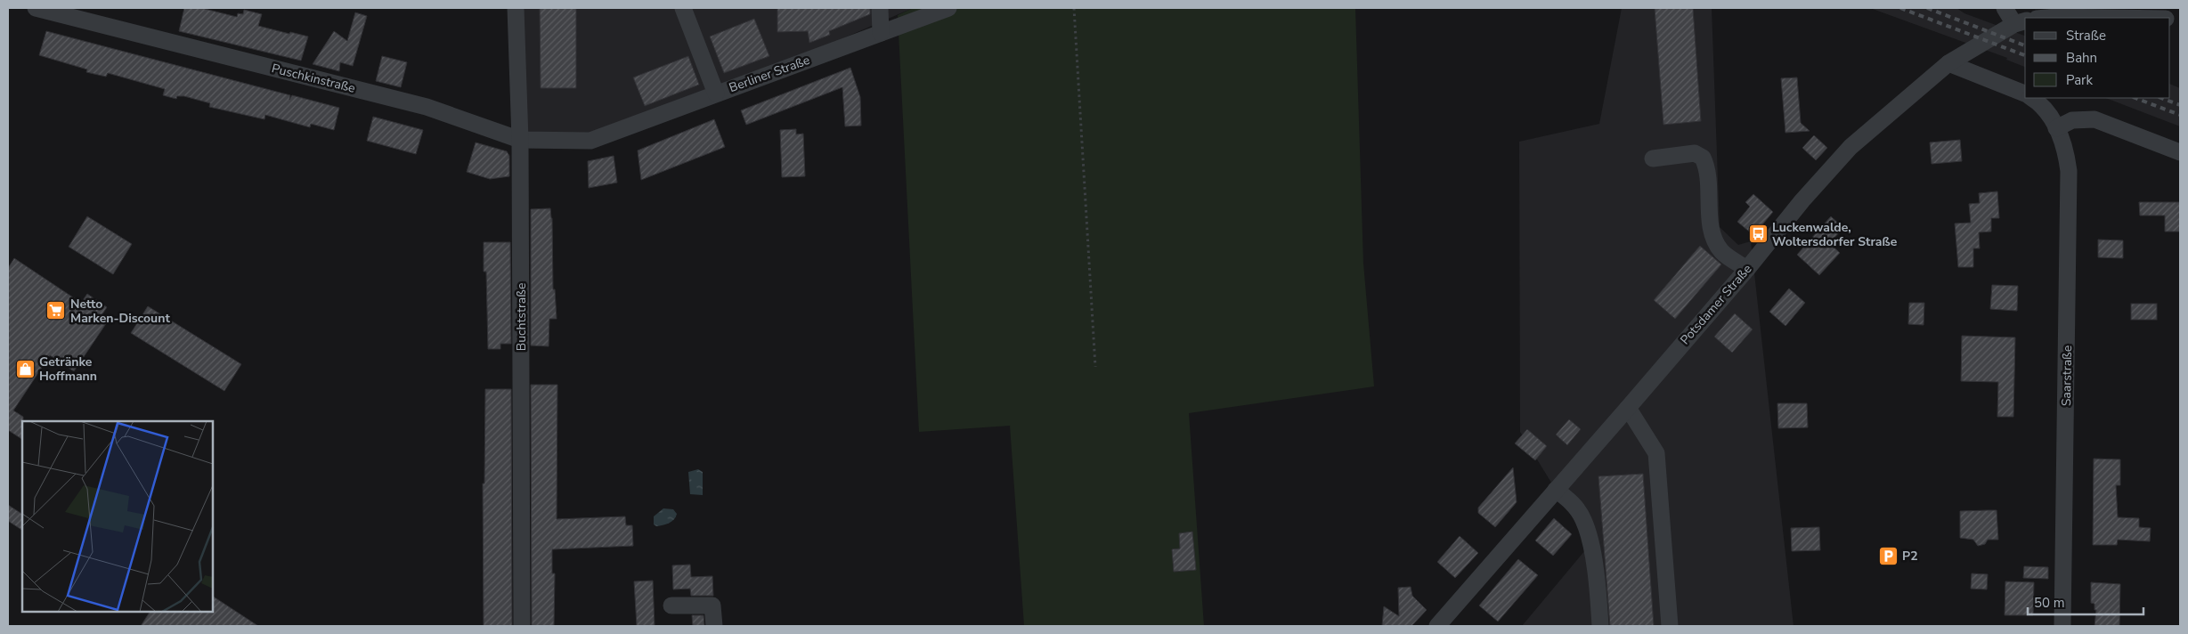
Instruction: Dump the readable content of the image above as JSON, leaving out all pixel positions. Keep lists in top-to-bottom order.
{
  "streets": {
    "street": [
      "Berliner Straße",
      "Puschkinstraße",
      "Potsdamer Straße",
      "Buchtstraße",
      "Saarstraße"
    ]
  },
  "crossings": [
    ["Berliner Straße", "Puschkinstraße"],
    ["Puschkinstraße", "Buchtstraße"]
  ],
  "places": {
    "bus stop": ["Luckenwalde, Woltersdorfer Straße"],
    "supermarket": ["Netto Marken-Discount"],
    "shop": ["Getränke Hoffmann"],
    "parking": ["P2"]
  },
  "legend": ["Straße", "Bahn", "Park"],
  "scale_bar": "50 m"
}
